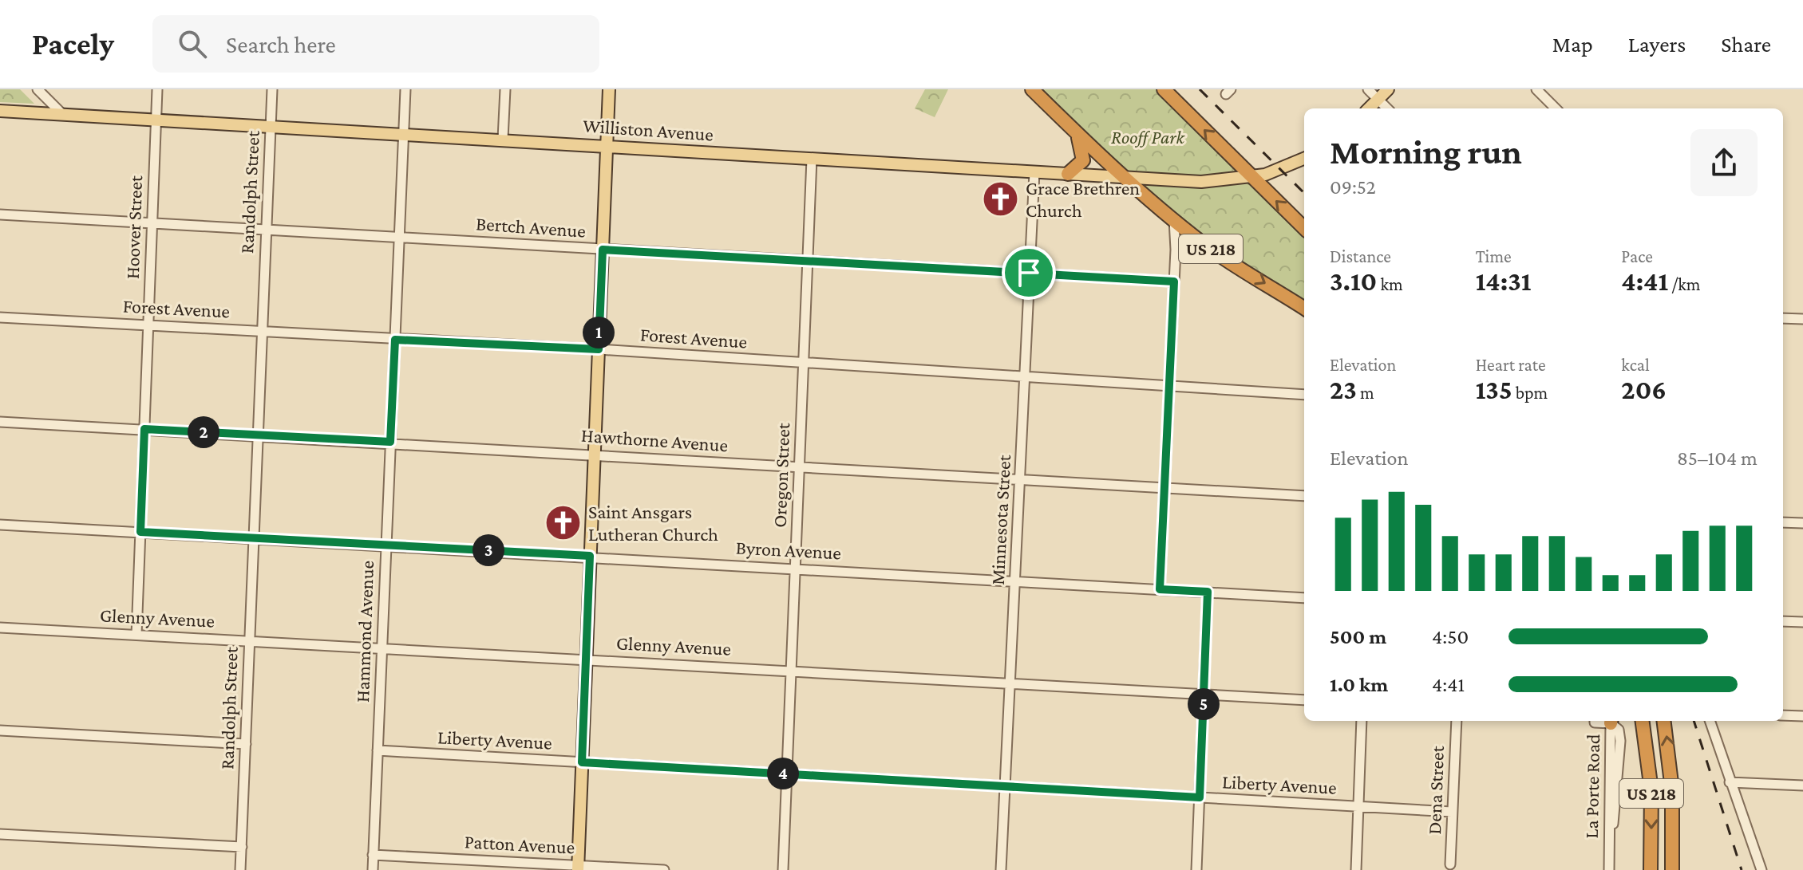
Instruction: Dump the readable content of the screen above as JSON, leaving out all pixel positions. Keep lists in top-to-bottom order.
{
  "streets": {
    "highway": ["US 218"],
    "main road": ["Williston Avenue"],
    "street": [
      "Randolph Street",
      "Hoover Street",
      "Bertch Avenue",
      "Forest Avenue",
      "Hawthorne Avenue",
      "Oregon Street",
      "Minnesota Street",
      "Byron Avenue",
      "Glenny Avenue",
      "Hammond Avenue",
      "Liberty Avenue",
      "La Porte Road",
      "Dena Street",
      "Patton Avenue"
    ]
  },
  "crossings": [
    ["Williston Avenue", "Randolph Street"],
    ["Williston Avenue", "Hoover Street"],
    ["Williston Avenue", "US 218"],
    ["Williston Avenue", "Oregon Street"],
    ["Williston Avenue", "Minnesota Street"],
    ["Williston Avenue", "Hammond Avenue"],
    ["Randolph Street", "Bertch Avenue"],
    ["Randolph Street", "Forest Avenue"],
    ["Randolph Street", "Hawthorne Avenue"],
    ["Randolph Street", "Byron Avenue"],
    ["Randolph Street", "Glenny Avenue"],
    ["Hoover Street", "Bertch Avenue"],
    ["Hoover Street", "Forest Avenue"],
    ["Hoover Street", "Hawthorne Avenue"],
    ["Hoover Street", "Byron Avenue"],
    ["Hoover Street", "Glenny Avenue"],
    ["Bertch Avenue", "Oregon Street"],
    ["Bertch Avenue", "Minnesota Street"],
    ["Bertch Avenue", "Hammond Avenue"],
    ["Forest Avenue", "Oregon Street"],
    ["Forest Avenue", "Minnesota Street"],
    ["Forest Avenue", "Hammond Avenue"],
    ["Hawthorne Avenue", "Oregon Street"],
    ["Hawthorne Avenue", "Minnesota Street"],
    ["Hawthorne Avenue", "Hammond Avenue"],
    ["Oregon Street", "Byron Avenue"],
    ["Oregon Street", "Glenny Avenue"],
    ["Oregon Street", "Liberty Avenue"],
    ["Minnesota Street", "Byron Avenue"],
    ["Minnesota Street", "Glenny Avenue"],
    ["Minnesota Street", "Liberty Avenue"],
    ["Byron Avenue", "Hammond Avenue"],
    ["Glenny Avenue", "Hammond Avenue"],
    ["Hammond Avenue", "Liberty Avenue"],
    ["Hammond Avenue", "Patton Avenue"],
    ["Liberty Avenue", "Dena Street"]
  ],
  "parks": ["Rooff Park"],
  "places": {
    "church": ["Grace Brethren Church", "Saint Ansgars Lutheran Church"]
  },
  "page": {
    "header": "Pacely",
    "search": "Search here",
    "nav": ["Map", "Layers", "Share"],
    "heading": ["Morning run", "09:52"],
    "stats": [
      ["Distance", "3.10 km"],
      ["Time", "14:31"],
      ["Pace", "4:41 /km"],
      ["Elevation", "23 m"],
      ["Heart rate", "135 bpm"],
      ["kcal", "206"]
    ],
    "pins": [
      "1",
      "2",
      "3",
      "5",
      "4"
    ],
    "chart": ["Elevation", "85–104 m"],
    "list": [
      {
        "name": "500 m",
        "note": "4:50"
      },
      {
        "name": "1.0 km",
        "note": "4:41"
      }
    ]
  }
}
